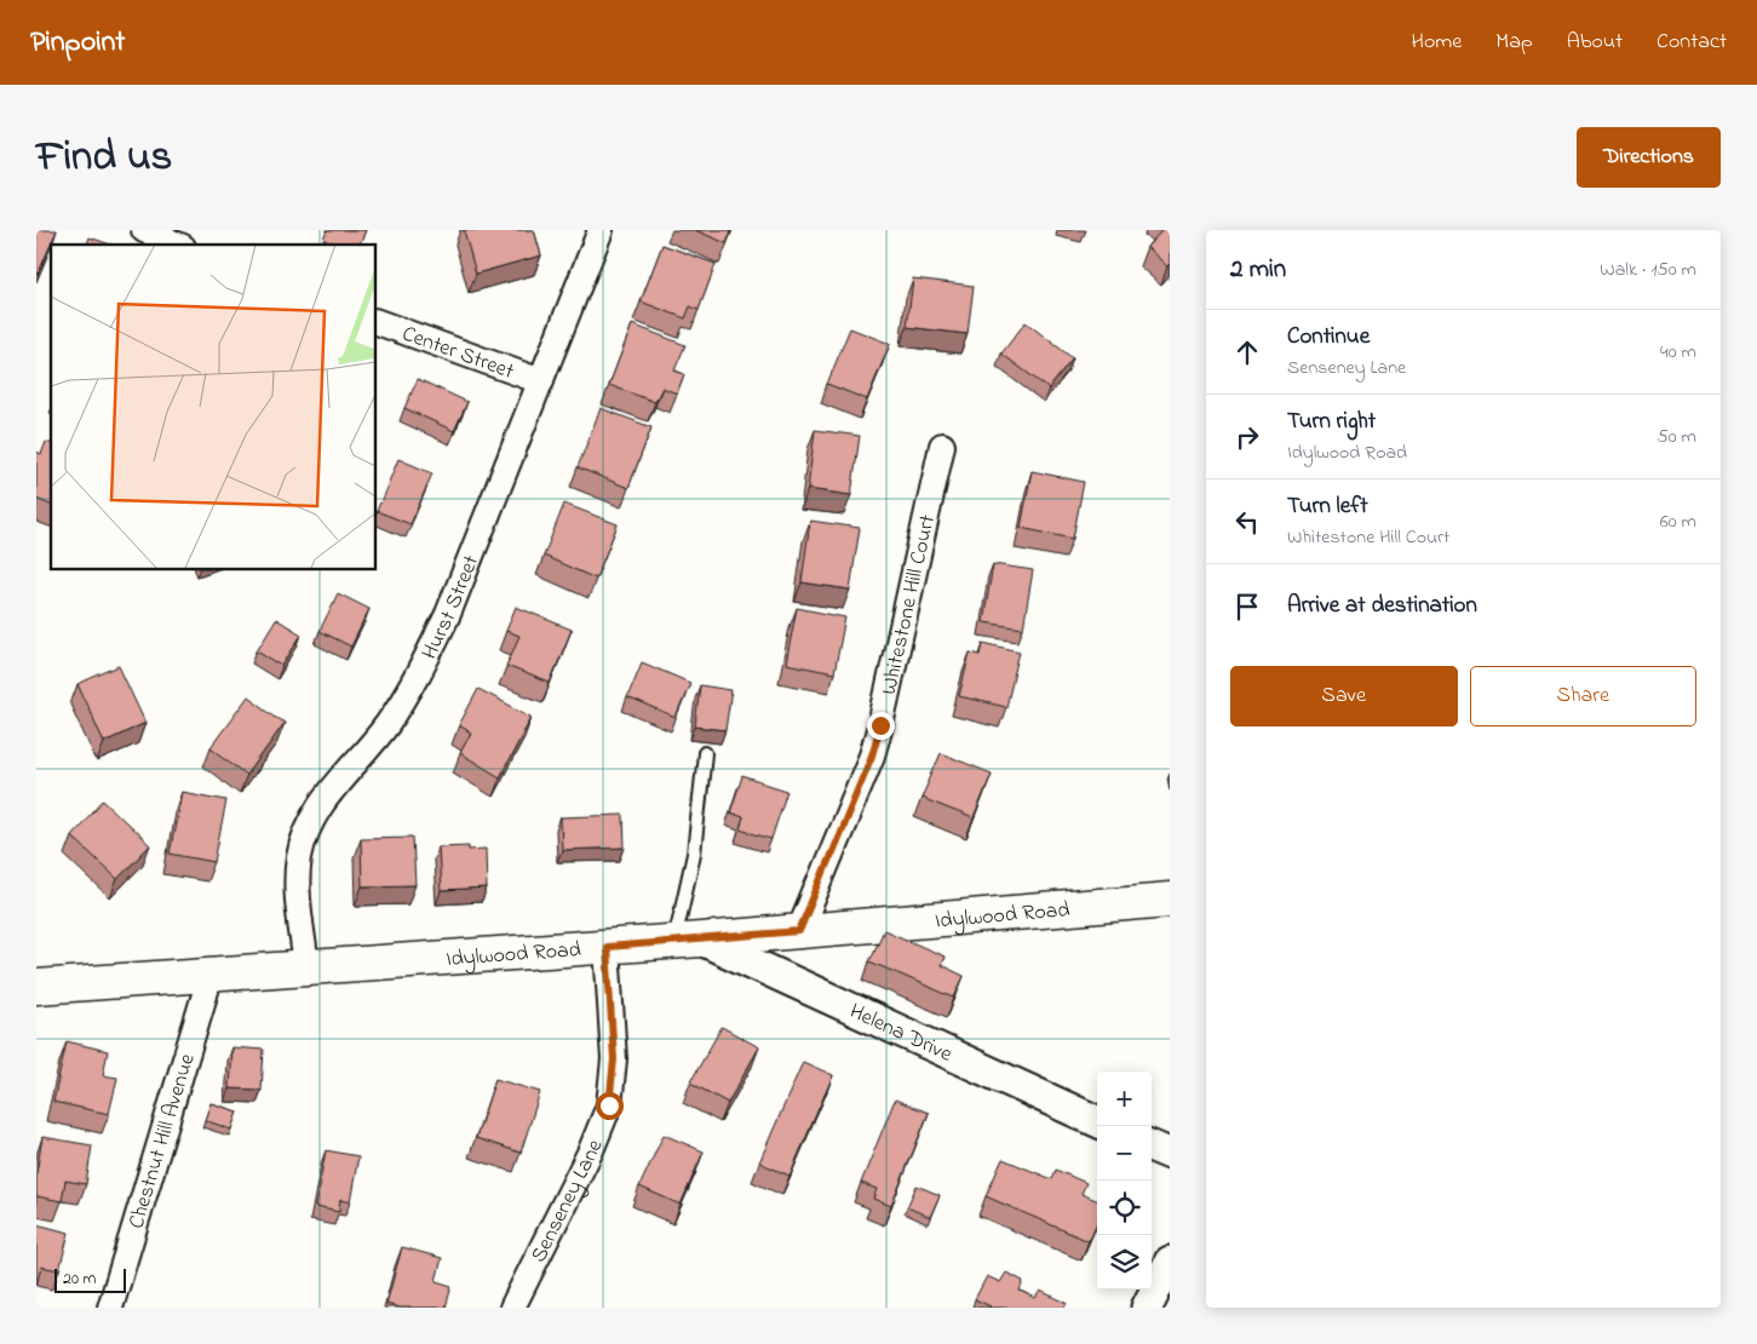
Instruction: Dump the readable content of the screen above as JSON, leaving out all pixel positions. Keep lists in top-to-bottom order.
{
  "streets": {
    "main road": ["Idylwood Road"],
    "street": [
      "Center Street",
      "Whitestone Hill Court",
      "Hurst Street",
      "Helena Drive",
      "Chestnut Hill Avenue",
      "Senseney Lane"
    ]
  },
  "crossings": [
    ["Center Street", "Hurst Street"],
    ["Whitestone Hill Court", "Idylwood Road"],
    ["Hurst Street", "Idylwood Road"],
    ["Idylwood Road", "Helena Drive"],
    ["Idylwood Road", "Chestnut Hill Avenue"],
    ["Idylwood Road", "Senseney Lane"]
  ],
  "scale_bar": "20 m",
  "page": {
    "header": "Pinpoint",
    "nav": [
      "Home",
      "Map",
      "About",
      "Contact"
    ],
    "title": "Find us",
    "buttons": [
      "Directions",
      ["Save", "Share"]
    ],
    "heading": ["2 min", "Walk · 150 m"],
    "list": [
      ["Continue", "Senseney Lane", "40 m"],
      ["Turn right", "Idylwood Road", "50 m"],
      ["Turn left", "Whitestone Hill Court", "60 m"],
      "Arrive at destination"
    ],
    "map_buttons": ["+", "−"],
    "scale": "20 m"
  }
}
